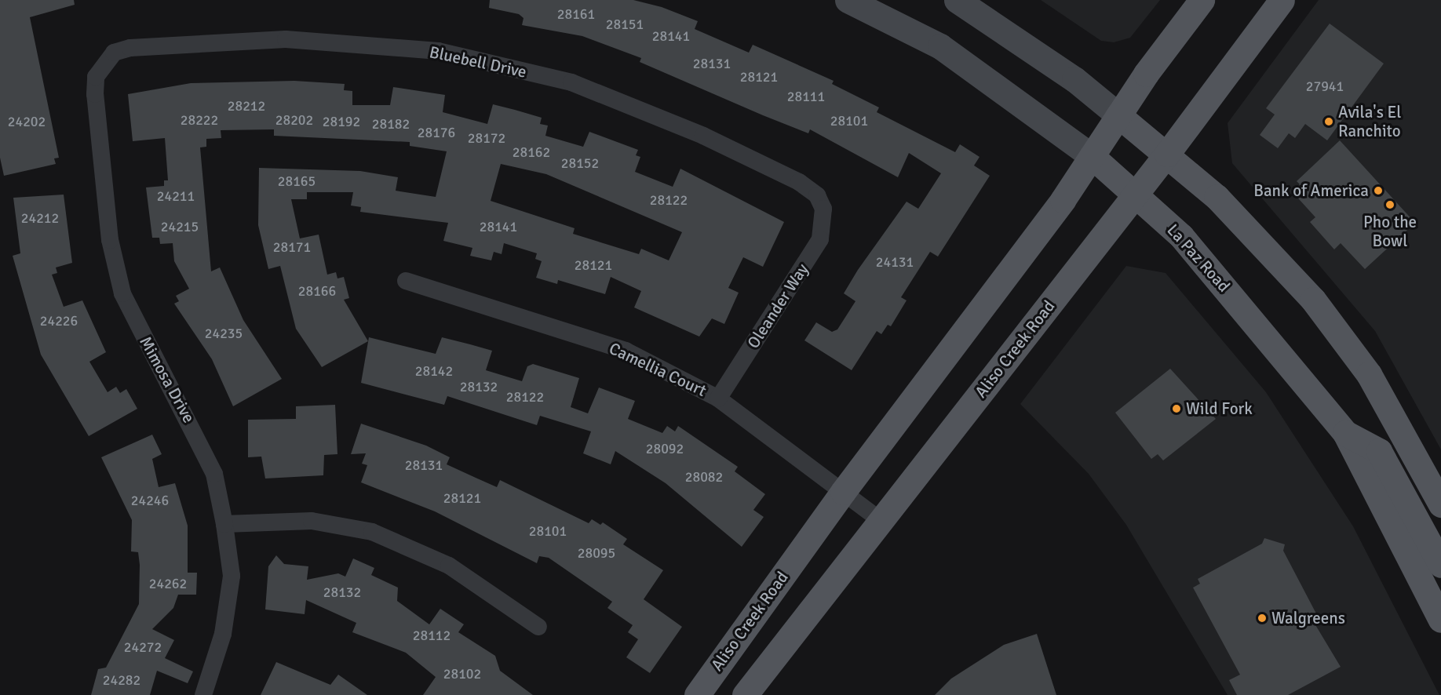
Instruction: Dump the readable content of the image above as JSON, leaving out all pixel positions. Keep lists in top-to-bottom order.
{
  "streets": {
    "main road": ["La Paz Road", "Aliso Creek Road"],
    "street": [
      "Bluebell Drive",
      "Oleander Way",
      "Camellia Court",
      "Mimosa Drive"
    ]
  },
  "crossings": [
    ["Bluebell Drive", "Oleander Way"],
    ["Bluebell Drive", "Mimosa Drive"],
    ["La Paz Road", "Aliso Creek Road"],
    ["Oleander Way", "Camellia Court"],
    ["Aliso Creek Road", "Camellia Court"]
  ],
  "places": [
    "Avila's El Ranchito",
    "Bank of America",
    "Pho the Bowl",
    "Wild Fork",
    "Walgreens"
  ],
  "house_numbers": [
    "28161",
    "28151",
    "28141",
    "28131",
    "28121",
    "27941",
    "28111",
    "28212",
    "28222",
    "28202",
    "28101",
    "24202",
    "28192",
    "28182",
    "28176",
    "28172",
    "28162",
    "28152",
    "28165",
    "24211",
    "28122",
    "24212",
    "24215",
    "28141",
    "28171",
    "24131",
    "28121",
    "28166",
    "24226",
    "24235",
    "28142",
    "28132",
    "28122",
    "28092",
    "28131",
    "28082",
    "28121",
    "24246",
    "28101",
    "28095",
    "24262",
    "28132",
    "28112",
    "24272",
    "28102",
    "24282"
  ]
}
